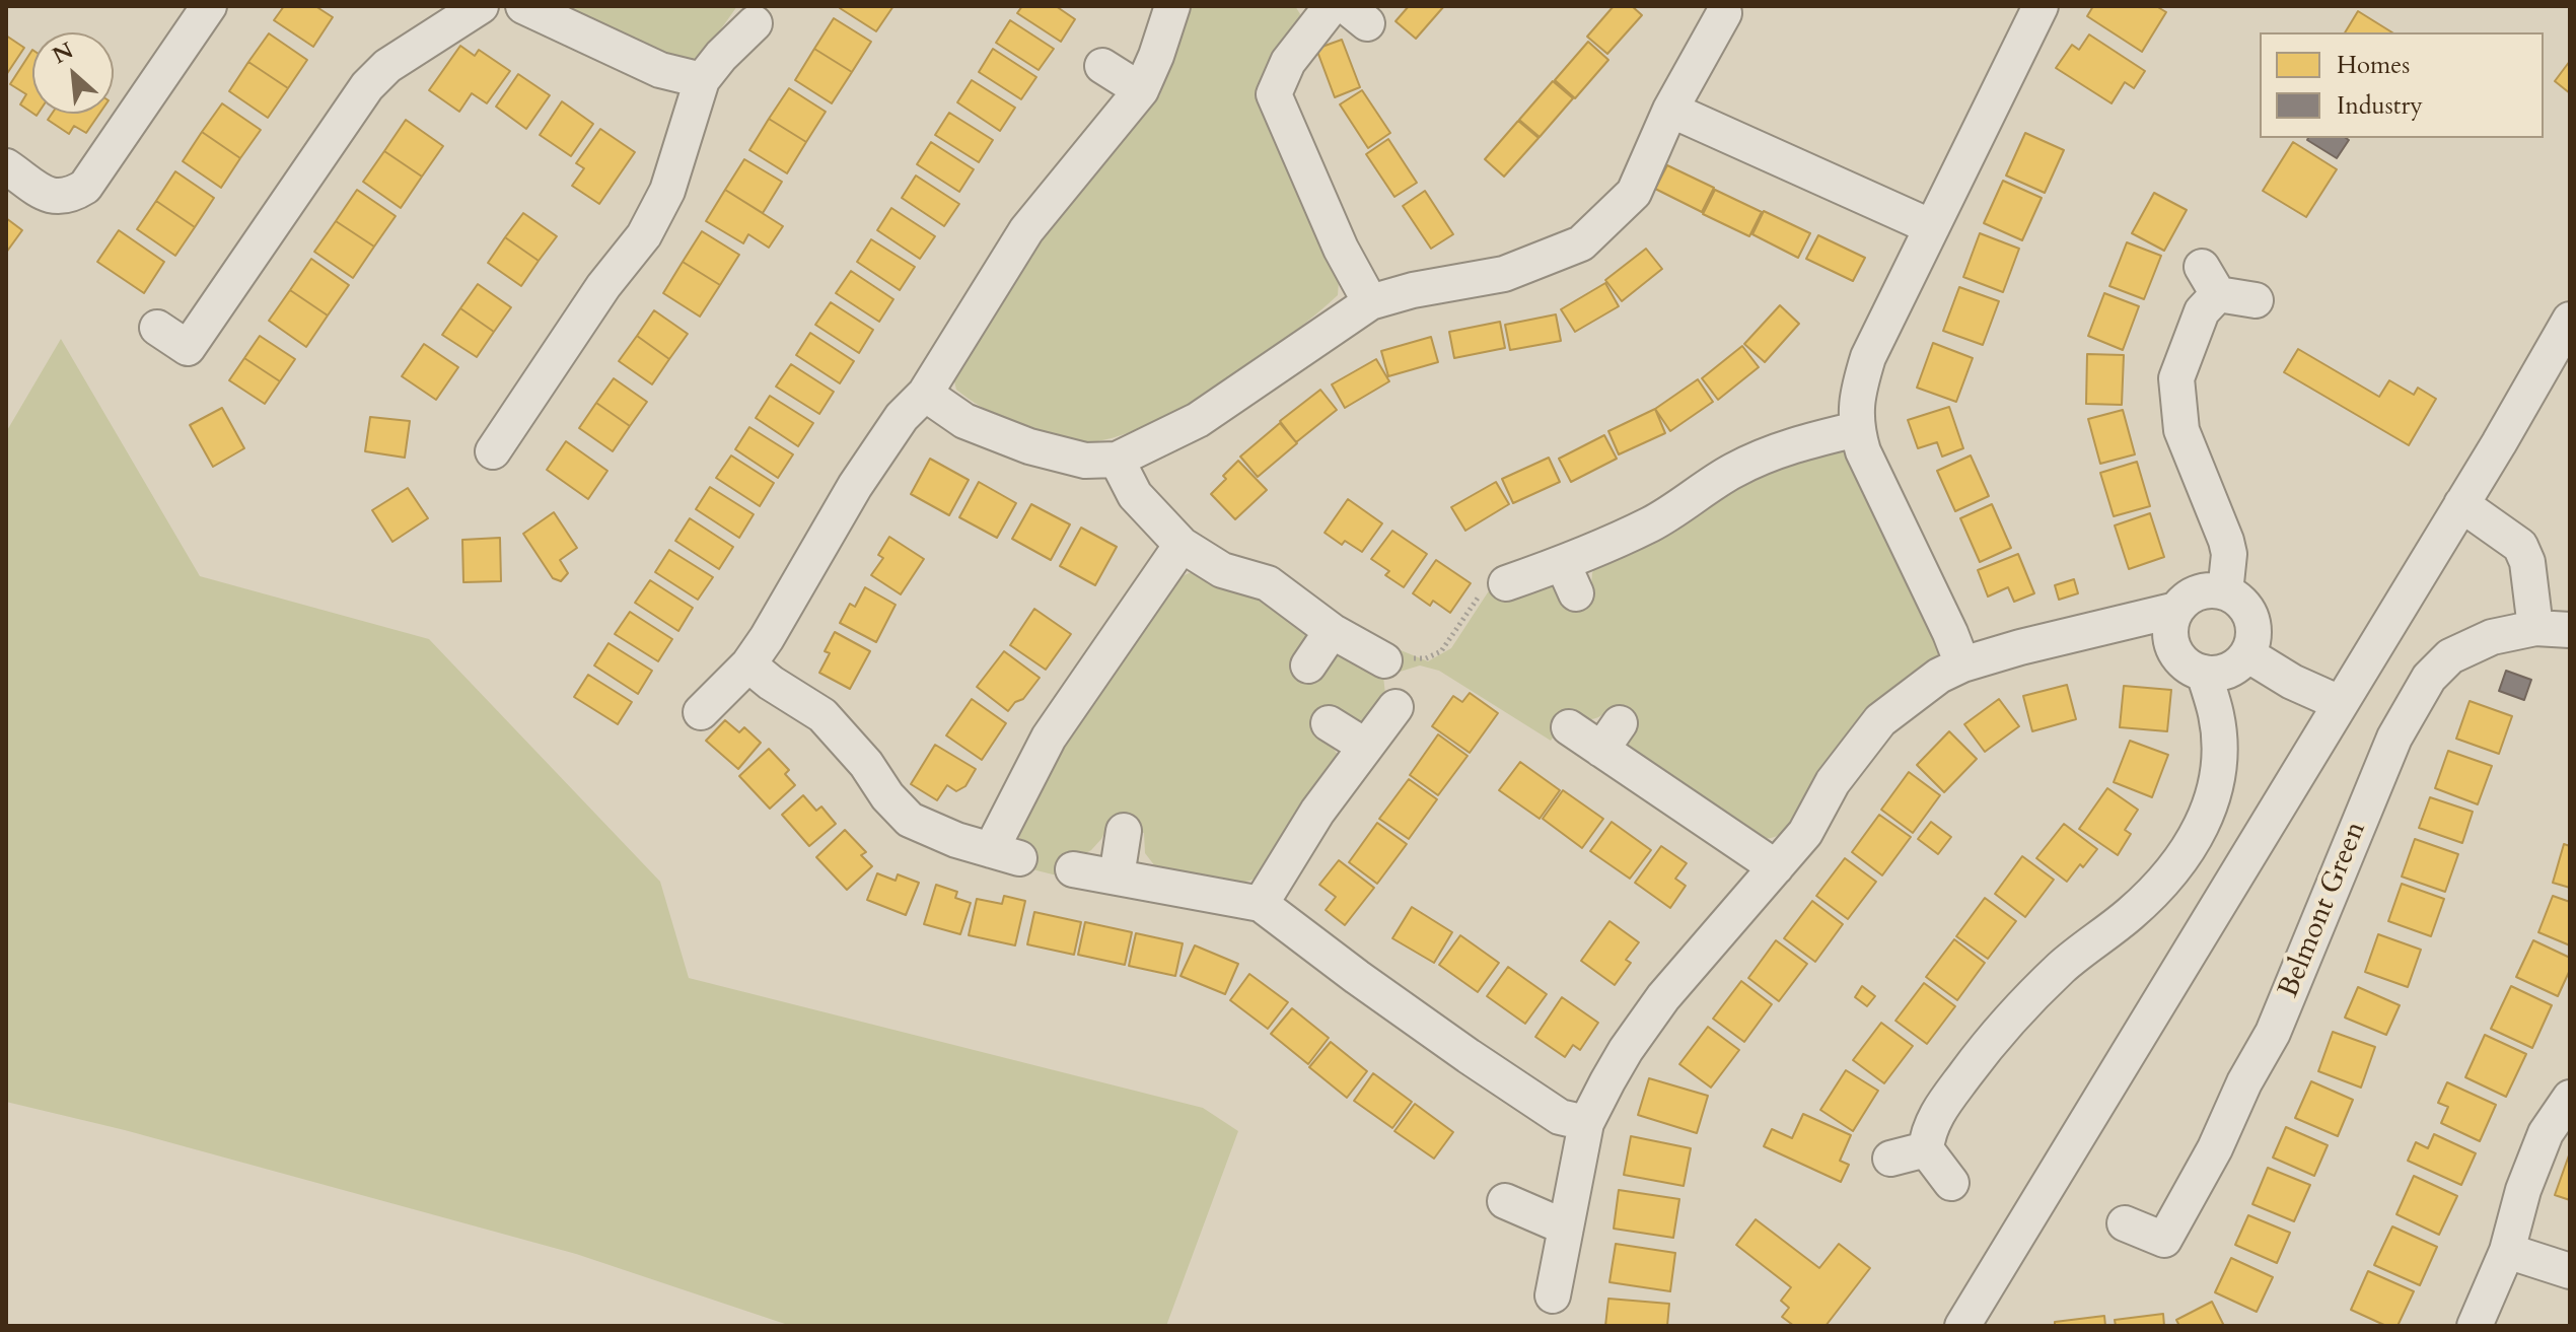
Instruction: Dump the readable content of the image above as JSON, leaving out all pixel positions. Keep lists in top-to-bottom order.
{
  "streets": {
    "street": ["Belmont Green"]
  },
  "legend": ["Homes", "Industry"],
  "north": "top left"
}
